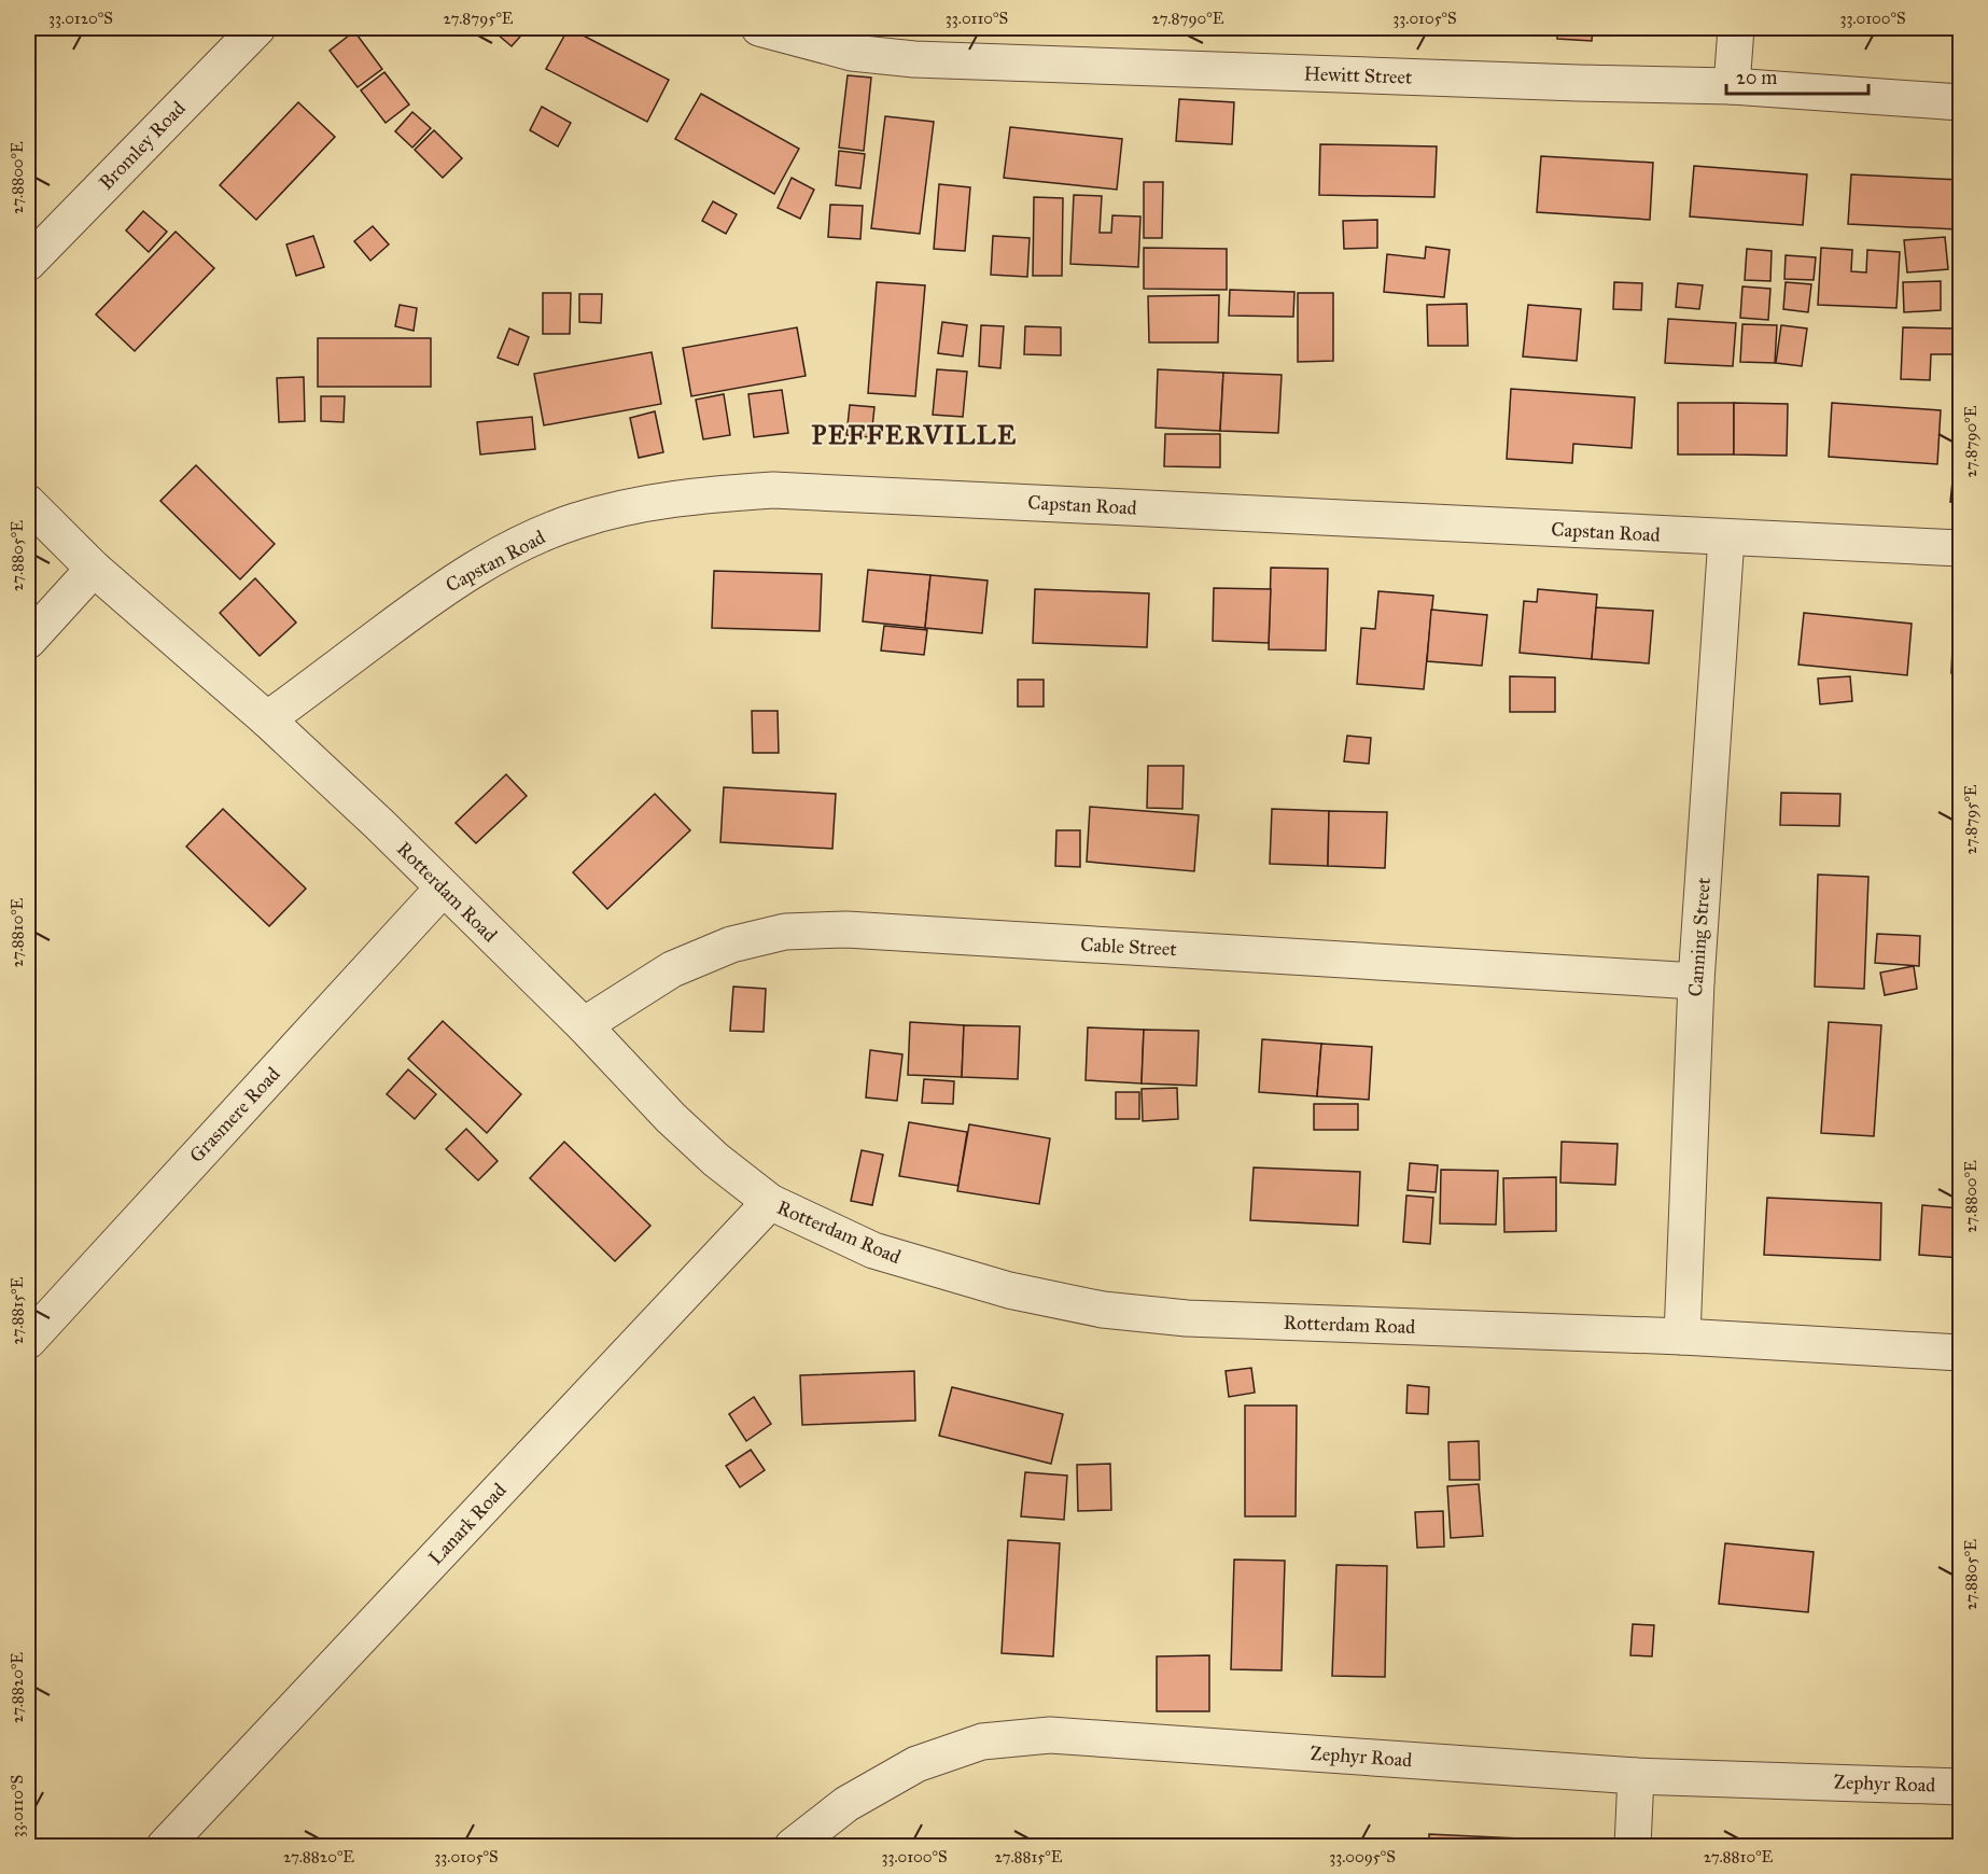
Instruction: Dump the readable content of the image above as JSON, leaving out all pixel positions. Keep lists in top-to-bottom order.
{
  "streets": {
    "street": [
      "Hewitt Street",
      "Bromley Road",
      "Capstan Road",
      "Rotterdam Road",
      "Canning Street",
      "Cable Street",
      "Grasmere Road",
      "Lanark Road",
      "Zephyr Road"
    ]
  },
  "crossings": [
    ["Capstan Road", "Rotterdam Road"],
    ["Capstan Road", "Canning Street"],
    ["Rotterdam Road", "Canning Street"],
    ["Rotterdam Road", "Cable Street"],
    ["Rotterdam Road", "Grasmere Road"],
    ["Rotterdam Road", "Lanark Road"],
    ["Canning Street", "Cable Street"]
  ],
  "districts": ["PEFFERVILLE"],
  "scale_bar": "20 m",
  "coordinates": [
    "33.0120°S",
    "27.8795°E",
    "33.0110°S",
    "27.8790°E",
    "33.0105°S",
    "33.0100°S",
    "27.8800°E",
    "27.8805°E",
    "27.8810°E",
    "27.8815°E",
    "27.8820°E",
    "33.0095°S"
  ]
}
